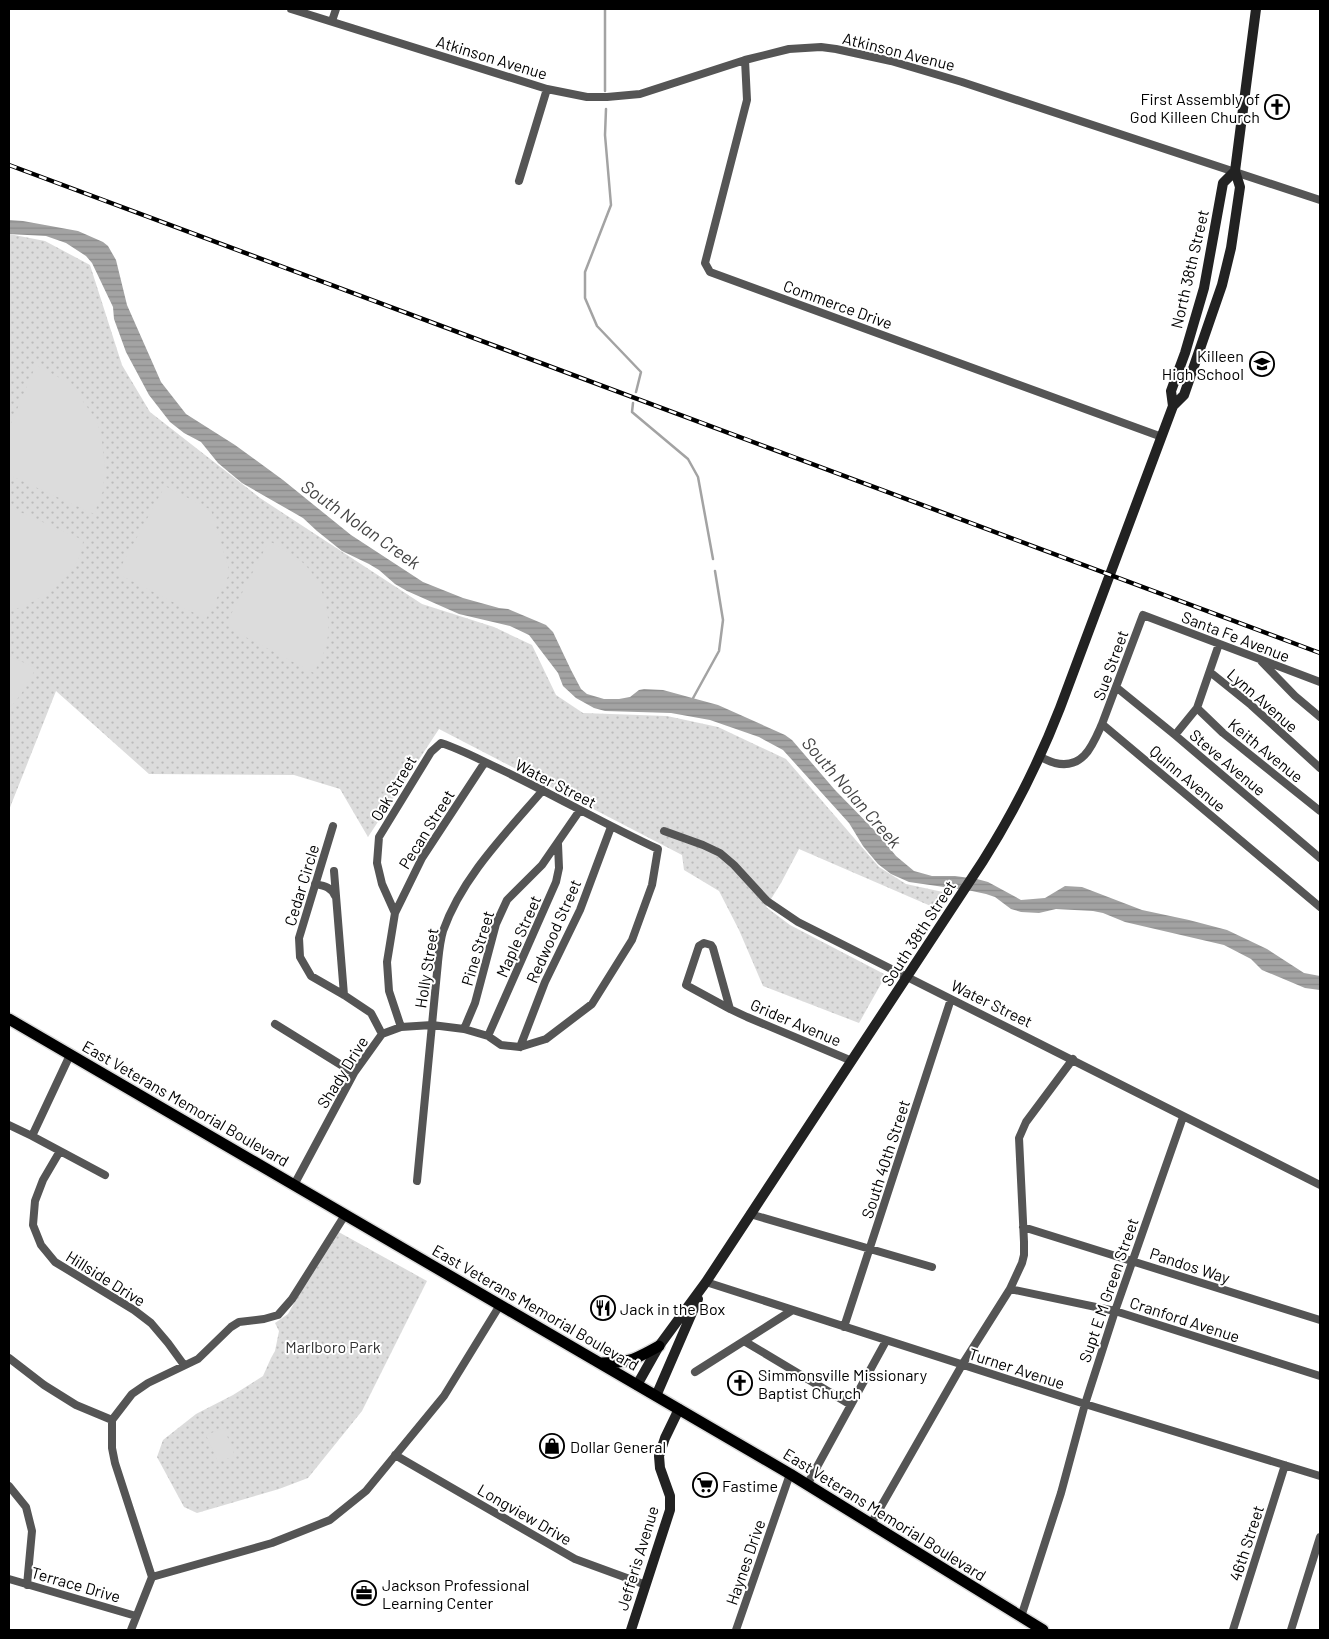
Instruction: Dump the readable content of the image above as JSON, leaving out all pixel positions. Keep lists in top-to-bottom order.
{
  "streets": {
    "main road": [
      "North 38th Street",
      "South 38th Street",
      "East Veterans Memorial Boulevard",
      "Jefferis Avenue"
    ],
    "street": [
      "Atkinson Avenue",
      "Commerce Drive",
      "Santa Fe Avenue",
      "Sue Street",
      "Lynn Avenue",
      "Keith Avenue",
      "Steve Avenue",
      "Quinn Avenue",
      "Water Street",
      "Oak Street",
      "Pecan Street",
      "Cedar Circle",
      "Redwood Street",
      "Maple Street",
      "Pine Street",
      "Holly Street",
      "Grider Avenue",
      "Shady Drive",
      "South 40th Street",
      "Pandos Way",
      "Hillside Drive",
      "Supt E M Green Street",
      "Cranford Avenue",
      "Turner Avenue",
      "Longview Drive",
      "46th Street",
      "Haynes Drive",
      "Terrace Drive"
    ]
  },
  "crossings": [
    ["Atkinson Avenue", "North 38th Street"],
    ["Atkinson Avenue", "Commerce Drive"],
    ["North 38th Street", "Commerce Drive"],
    ["North 38th Street", "South 38th Street"],
    ["Santa Fe Avenue", "Sue Street"],
    ["Sue Street", "Steve Avenue"],
    ["Sue Street", "Quinn Avenue"],
    ["Water Street", "Oak Street"],
    ["Water Street", "Pecan Street"],
    ["Water Street", "Redwood Street"],
    ["Water Street", "South 38th Street"],
    ["Water Street", "Pine Street"],
    ["Water Street", "Holly Street"],
    ["Water Street", "Shady Drive"],
    ["Water Street", "South 40th Street"],
    ["Water Street", "Supt E M Green Street"],
    ["Oak Street", "Pecan Street"],
    ["Cedar Circle", "Shady Drive"],
    ["Redwood Street", "Shady Drive"],
    ["South 38th Street", "Grider Avenue"],
    ["South 38th Street", "East Veterans Memorial Boulevard"],
    ["South 38th Street", "Turner Avenue"],
    ["Maple Street", "Pine Street"],
    ["Maple Street", "Shady Drive"],
    ["Pine Street", "Shady Drive"],
    ["Holly Street", "Shady Drive"],
    ["Shady Drive", "East Veterans Memorial Boulevard"],
    ["East Veterans Memorial Boulevard", "Supt E M Green Street"],
    ["East Veterans Memorial Boulevard", "Jefferis Avenue"],
    ["East Veterans Memorial Boulevard", "Haynes Drive"],
    ["South 40th Street", "Turner Avenue"],
    ["Pandos Way", "Supt E M Green Street"],
    ["Supt E M Green Street", "Cranford Avenue"],
    ["Supt E M Green Street", "Turner Avenue"],
    ["Turner Avenue", "46th Street"],
    ["Longview Drive", "Jefferis Avenue"]
  ],
  "water": ["South Nolan Creek"],
  "parks": ["Marlboro Park"],
  "places": {
    "church": ["First Assembly of God Killeen Church", "Simmonsville Missionary Baptist Church"],
    "school or university": ["Killeen High School"],
    "restaurant": ["Jack in the Box"],
    "shop": ["Dollar General"],
    "supermarket": ["Fastime"],
    "office": ["Jackson Professional Learning Center"]
  }
}
